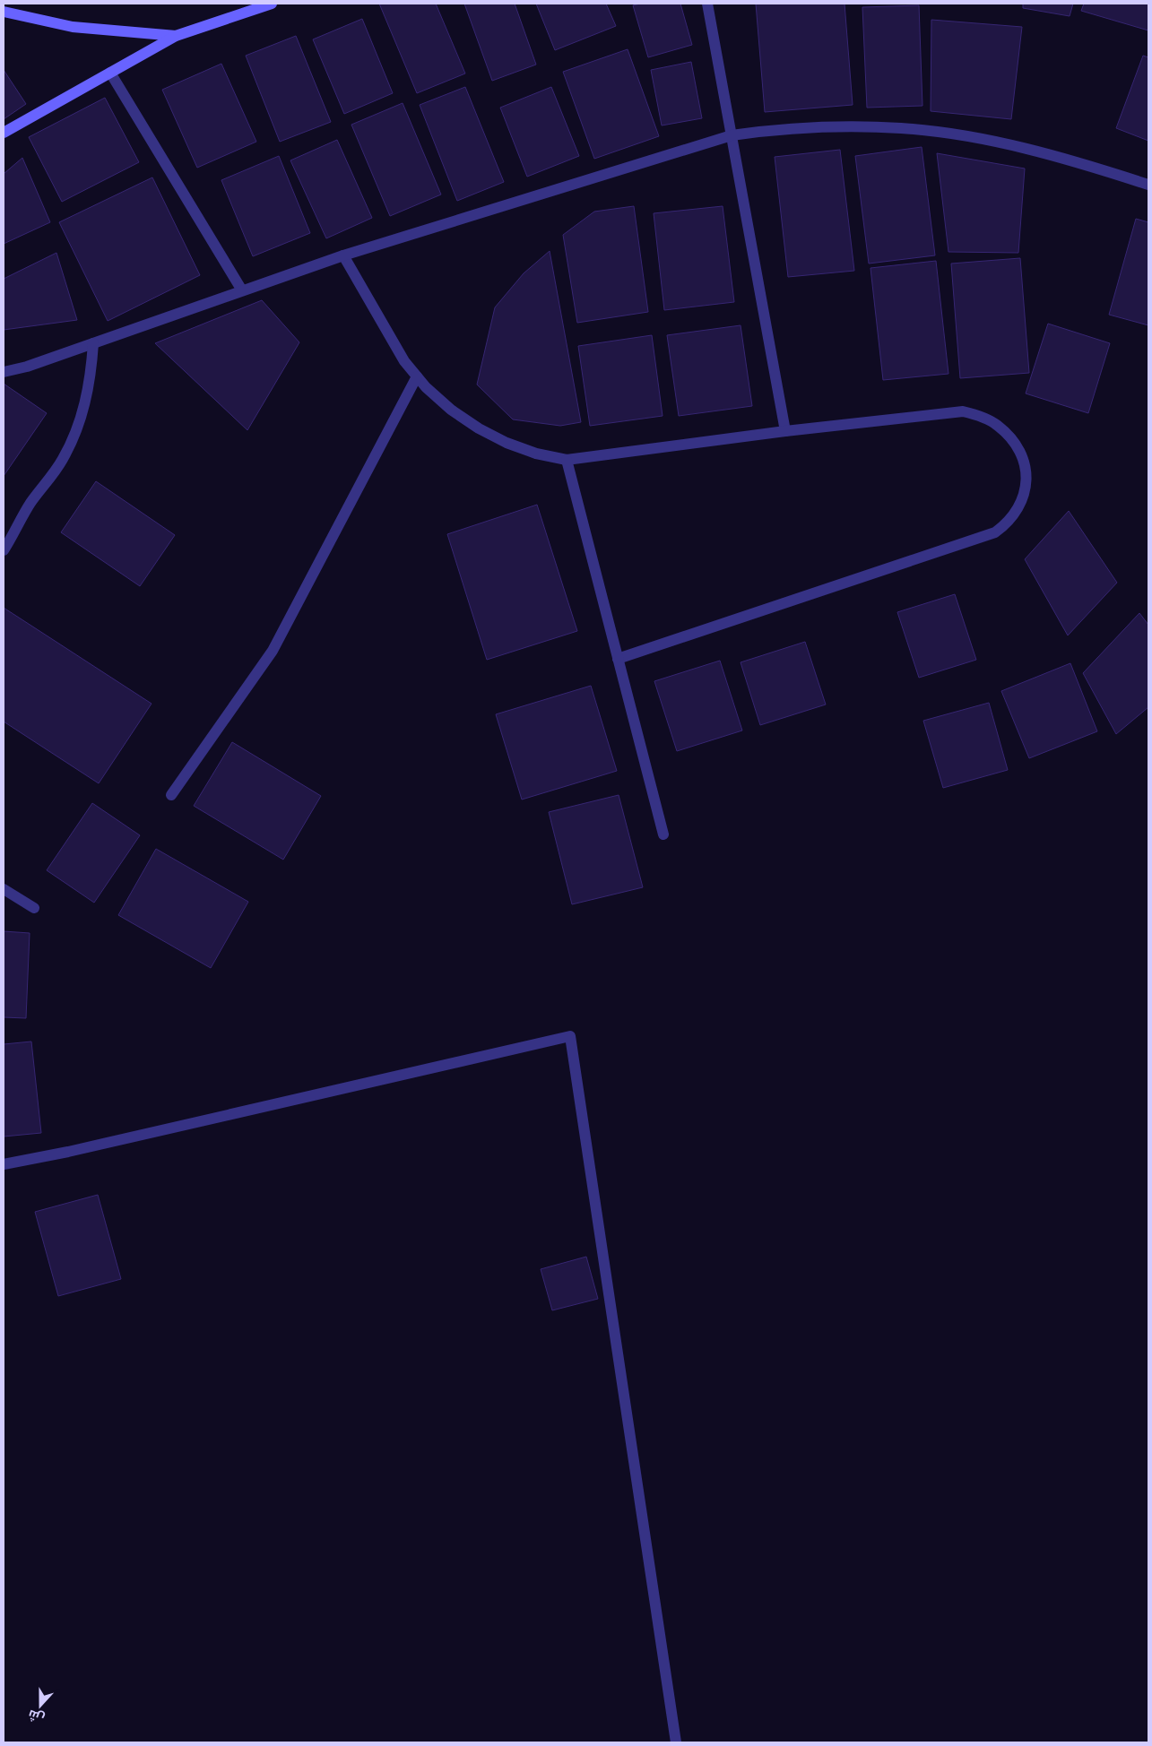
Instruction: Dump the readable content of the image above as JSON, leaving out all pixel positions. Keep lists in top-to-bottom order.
{
  "north": "bottom"
}
